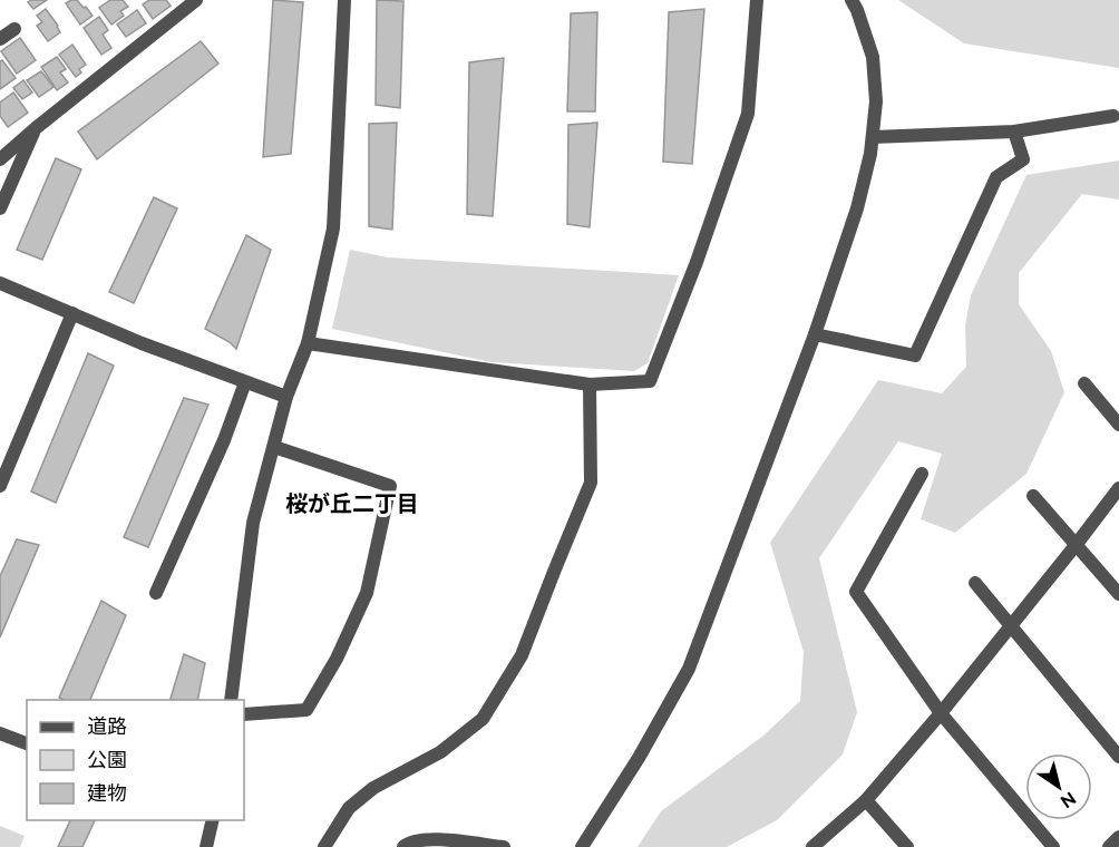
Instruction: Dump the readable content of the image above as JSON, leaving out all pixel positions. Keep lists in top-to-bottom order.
{
  "districts": ["桜が丘二丁目"],
  "legend": ["道路", "公園", "建物"],
  "north": "bottom right"
}
